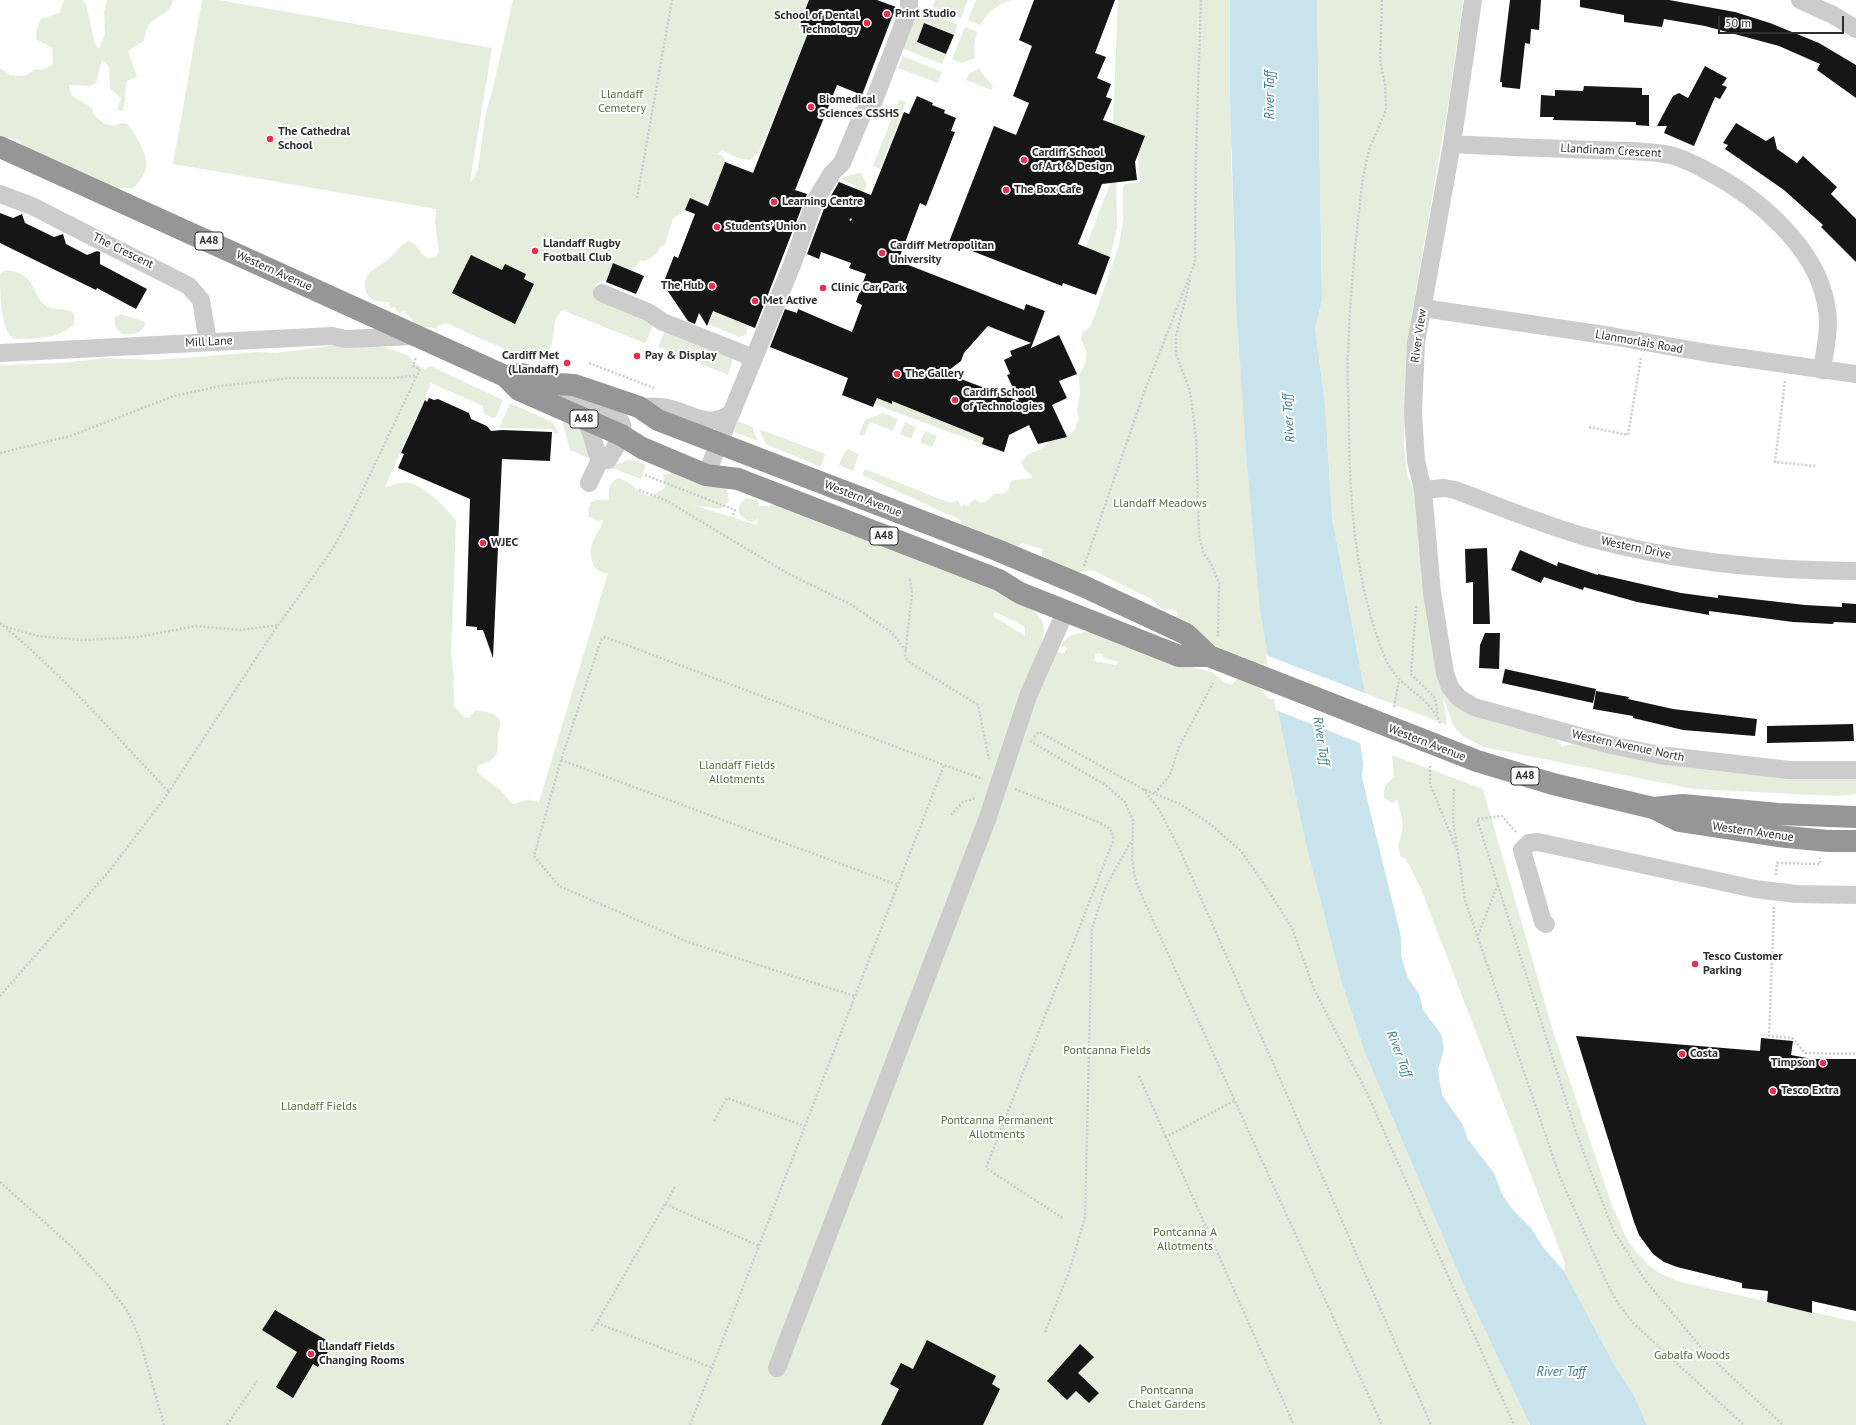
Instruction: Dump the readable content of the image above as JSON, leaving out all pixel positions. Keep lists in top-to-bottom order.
{
  "streets": {
    "highway": ["A48", "Western Avenue"],
    "street": [
      "Llandinam Crescent",
      "The Crescent",
      "River View",
      "Mill Lane",
      "Llanmorlais Road",
      "Western Drive",
      "Western Avenue North"
    ]
  },
  "crossings": [
    ["Llandinam Crescent", "River View"],
    ["Llandinam Crescent", "Llanmorlais Road"],
    ["The Crescent", "Mill Lane"],
    ["Western Avenue", "Mill Lane"],
    ["River View", "Llanmorlais Road"],
    ["River View", "Western Drive"],
    ["River View", "Western Avenue North"]
  ],
  "water": ["River Taff"],
  "parks": [
    "Llandaff Cemetery",
    "Llandaff Meadows",
    "Llandaff Fields Allotments",
    "Pontcanna Fields",
    "Llandaff Fields",
    "Pontcanna Permanent Allotments",
    "Pontcanna A Allotments",
    "Gabalfa Woods",
    "Pontcanna Chalet Gardens"
  ],
  "places": [
    "Print Studio",
    "School of Dental Technology",
    "Biomedical Sciences CSSHS",
    "The Cathedral School",
    "Cardiff School of Art & Design",
    "The Box Cafe",
    "Learning Centre",
    "Students’ Union",
    "Llandaff Rugby Football Club",
    "Cardiff Metropolitan University",
    "The Hub",
    "Clinic Car Park",
    "Met Active",
    "Pay & Display",
    "Cardiff Met (Llandaff)",
    "The Gallery",
    "Cardiff School of Technologies",
    "WJEC",
    "Tesco Customer Parking",
    "Costa",
    "Timpson",
    "Tesco Extra",
    "Llandaff Fields Changing Rooms"
  ],
  "scale_bar": "50 m"
}
